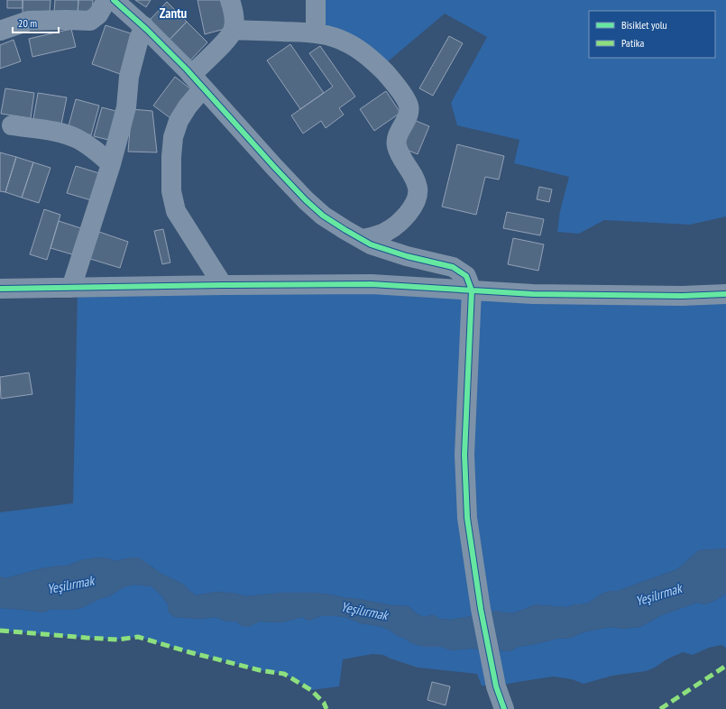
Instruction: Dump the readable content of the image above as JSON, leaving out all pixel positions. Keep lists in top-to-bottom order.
{
  "districts": ["Zantu"],
  "water": ["Yeşilırmak"],
  "legend": ["Bisiklet yolu", "Patika"],
  "scale_bar": "20 m"
}
